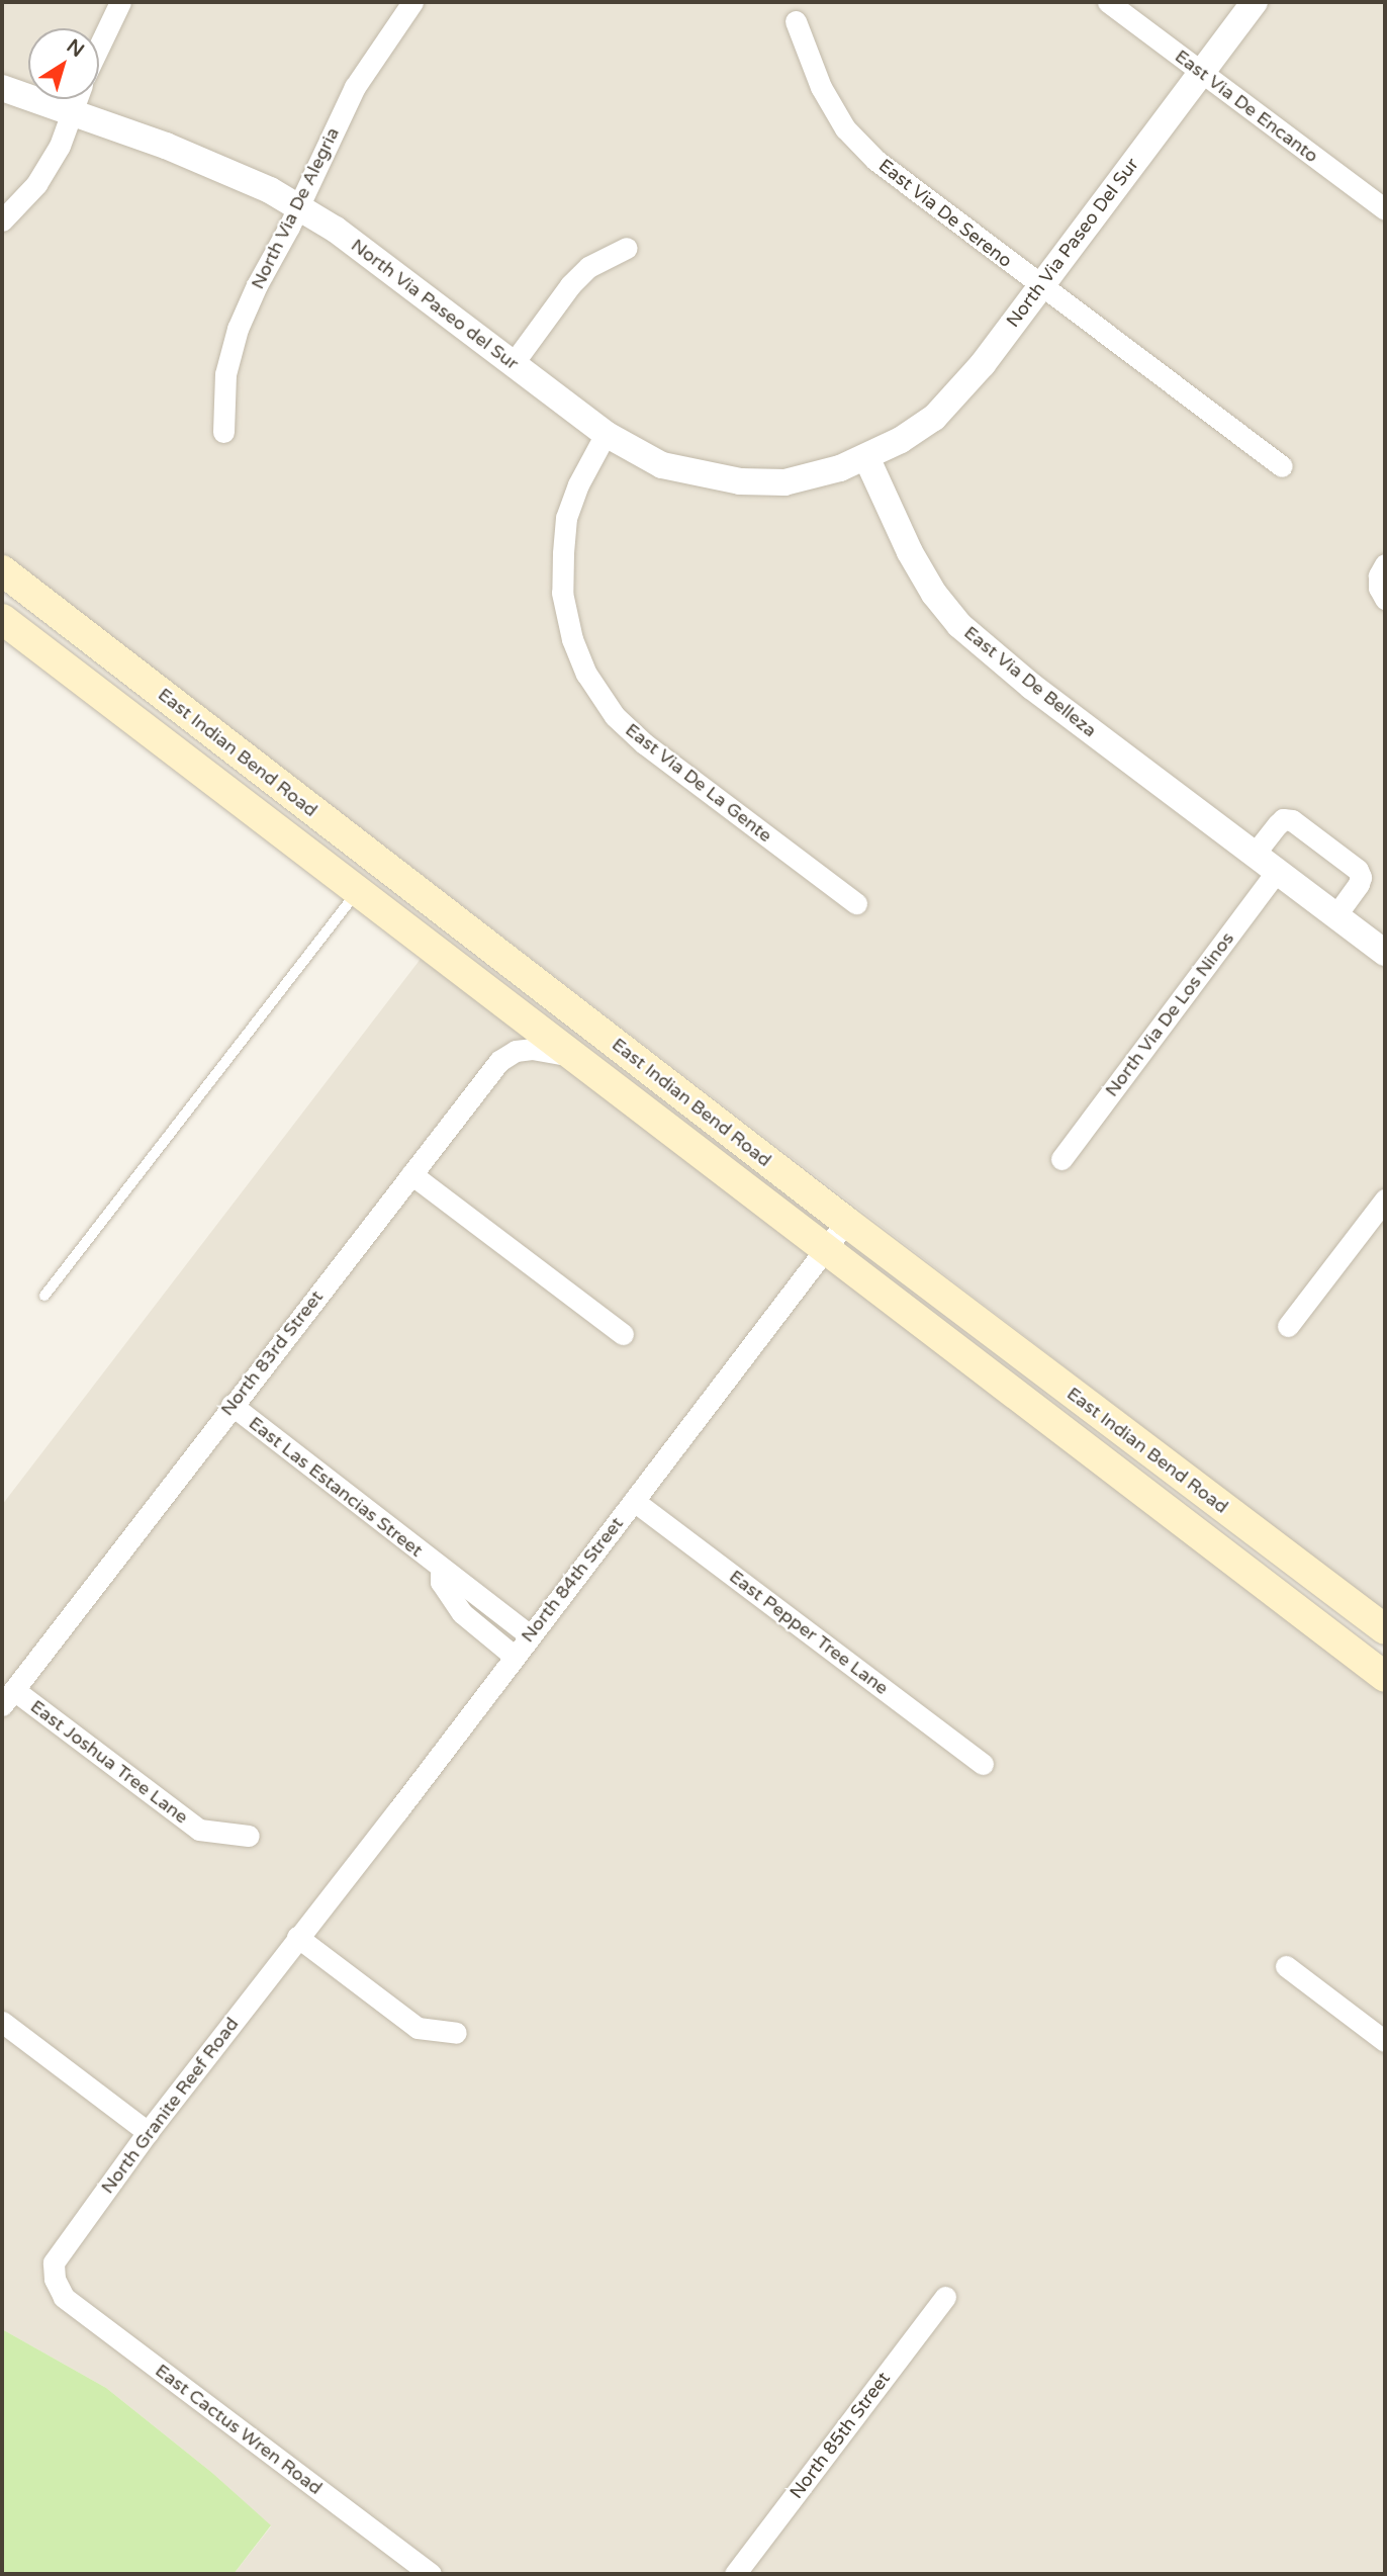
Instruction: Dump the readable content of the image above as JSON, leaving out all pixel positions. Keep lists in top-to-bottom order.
{
  "streets": {
    "main road": ["East Indian Bend Road"],
    "street": [
      "East Via De Encanto",
      "North Via De Alegria",
      "East Via De Sereno",
      "North Via Paseo Del Sur",
      "North Via Paseo del Sur",
      "East Via De Belleza",
      "East Via De La Gente",
      "North Via De Los Ninos",
      "North 83rd Street",
      "East Las Estancias Street",
      "North 84th Street",
      "East Pepper Tree Lane",
      "East Joshua Tree Lane",
      "North Granite Reef Road",
      "East Cactus Wren Road",
      "North 85th Street"
    ]
  },
  "crossings": [
    ["East Via De Encanto", "North Via Paseo Del Sur"],
    ["North Via De Alegria", "North Via Paseo del Sur"],
    ["East Via De Sereno", "North Via Paseo Del Sur"],
    ["North Via Paseo Del Sur", "North Via Paseo del Sur"],
    ["North Via Paseo Del Sur", "East Via De Belleza"],
    ["North Via Paseo del Sur", "East Via De Belleza"],
    ["North Via Paseo del Sur", "East Via De La Gente"],
    ["East Via De Belleza", "North Via De Los Ninos"],
    ["East Indian Bend Road", "North 83rd Street"],
    ["East Indian Bend Road", "North 84th Street"],
    ["North 83rd Street", "East Las Estancias Street"],
    ["North 83rd Street", "East Joshua Tree Lane"],
    ["East Las Estancias Street", "North 84th Street"],
    ["North 84th Street", "East Pepper Tree Lane"],
    ["North 84th Street", "North Granite Reef Road"],
    ["North Granite Reef Road", "East Cactus Wren Road"]
  ],
  "north": "top right"
}
